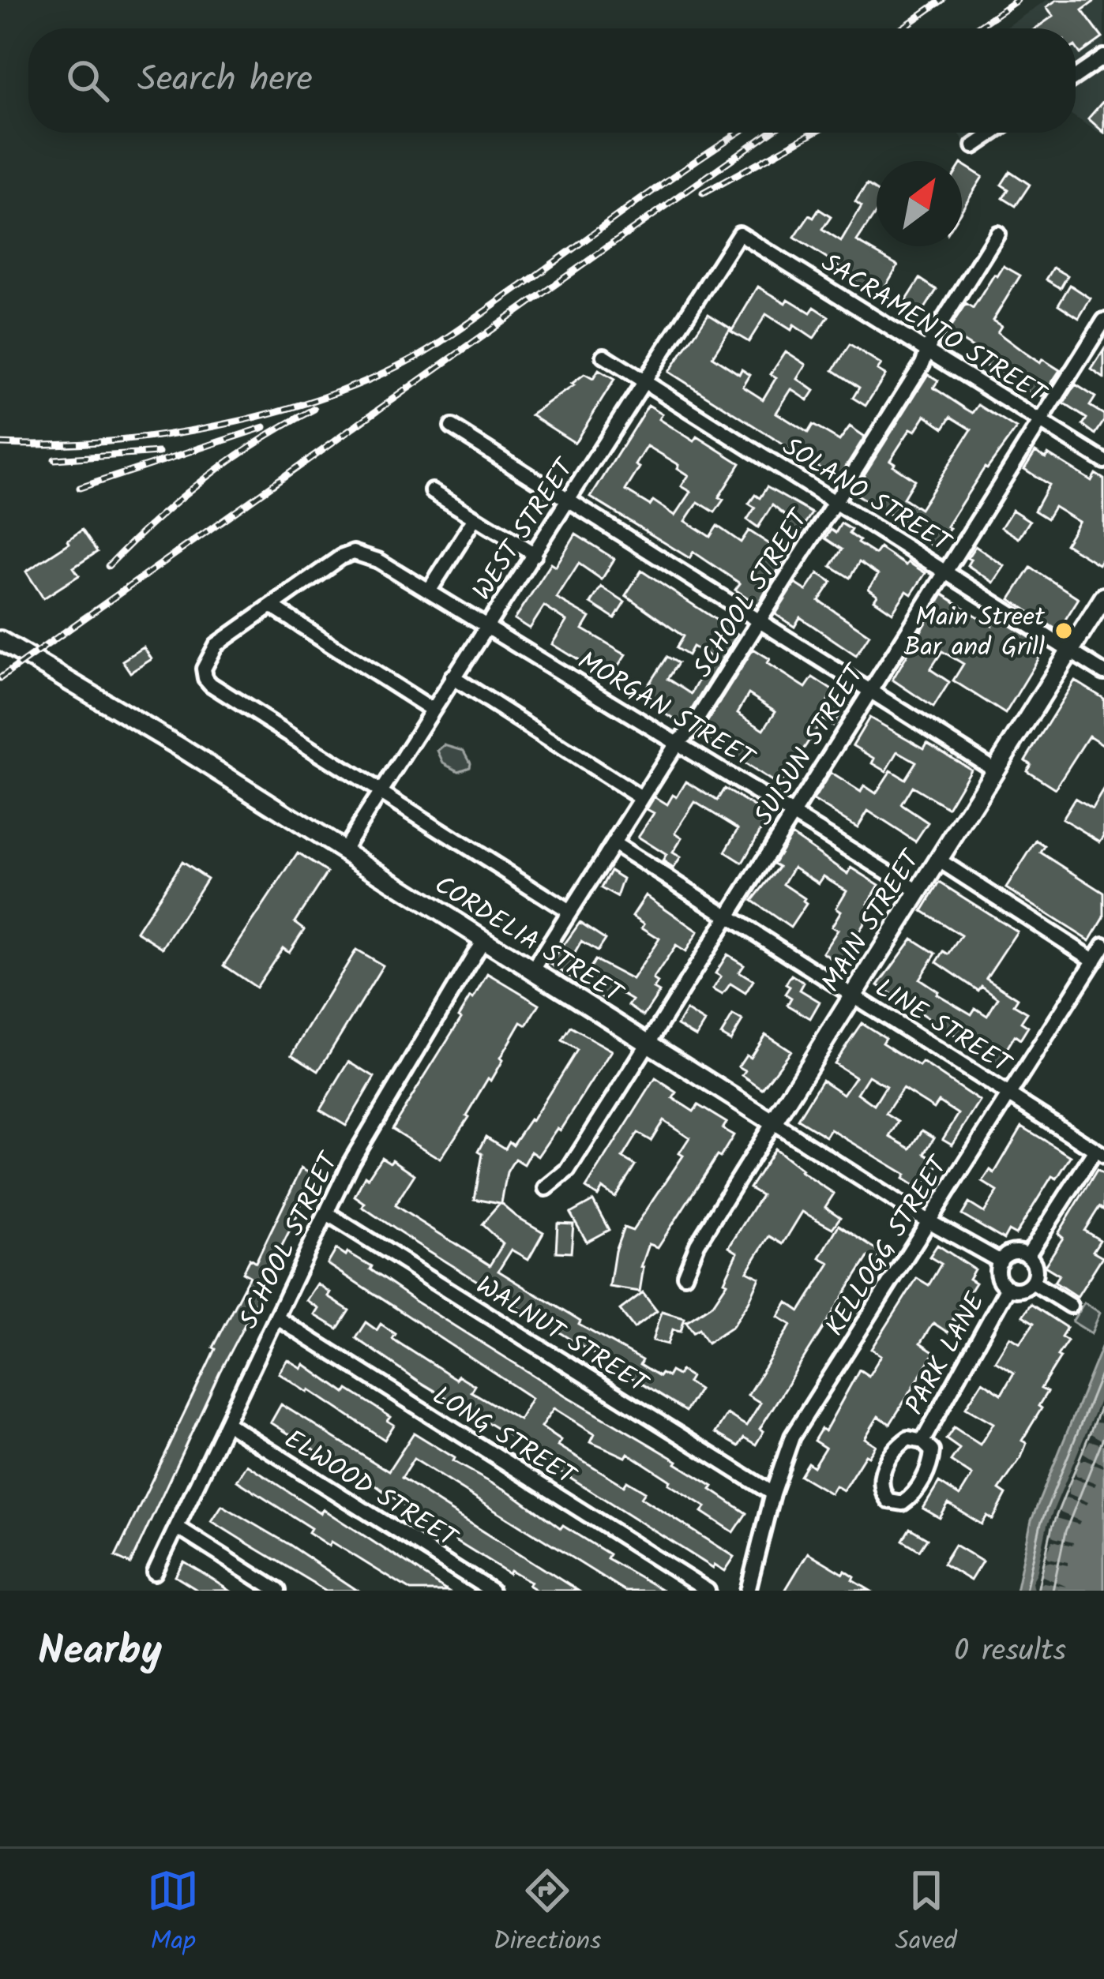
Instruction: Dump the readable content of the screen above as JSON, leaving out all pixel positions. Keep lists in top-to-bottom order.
{
  "streets": {
    "main road": ["MAIN STREET", "CORDELIA STREET"],
    "street": [
      "SACRAMENTO STREET",
      "SOLANO STREET",
      "WEST STREET",
      "SCHOOL STREET",
      "MORGAN STREET",
      "SUISUN STREET",
      "LINE STREET",
      "KELLOGG STREET",
      "WALNUT STREET",
      "PARK LANE",
      "LONG STREET",
      "ELWOOD STREET"
    ]
  },
  "crossings": [
    ["SACRAMENTO STREET", "WEST STREET"],
    ["SACRAMENTO STREET", "SCHOOL STREET"],
    ["SACRAMENTO STREET", "SUISUN STREET"],
    ["SOLANO STREET", "WEST STREET"],
    ["SOLANO STREET", "SCHOOL STREET"],
    ["SOLANO STREET", "SUISUN STREET"],
    ["SOLANO STREET", "MAIN STREET"],
    ["WEST STREET", "MORGAN STREET"],
    ["WEST STREET", "CORDELIA STREET"],
    ["SCHOOL STREET", "MORGAN STREET"],
    ["SCHOOL STREET", "CORDELIA STREET"],
    ["SCHOOL STREET", "LINE STREET"],
    ["SCHOOL STREET", "WALNUT STREET"],
    ["SCHOOL STREET", "LONG STREET"],
    ["SCHOOL STREET", "ELWOOD STREET"],
    ["MORGAN STREET", "SUISUN STREET"],
    ["MORGAN STREET", "MAIN STREET"],
    ["SUISUN STREET", "CORDELIA STREET"],
    ["SUISUN STREET", "LINE STREET"],
    ["MAIN STREET", "CORDELIA STREET"],
    ["MAIN STREET", "LINE STREET"],
    ["CORDELIA STREET", "KELLOGG STREET"],
    ["CORDELIA STREET", "PARK LANE"],
    ["LINE STREET", "KELLOGG STREET"],
    ["KELLOGG STREET", "WALNUT STREET"]
  ],
  "places": ["Main Street Bar and Grill"],
  "north": "top right",
  "page": {
    "search": "Search here",
    "heading": ["Nearby", "0 results"],
    "nav": ["Map", "Directions", "Saved"]
  }
}
